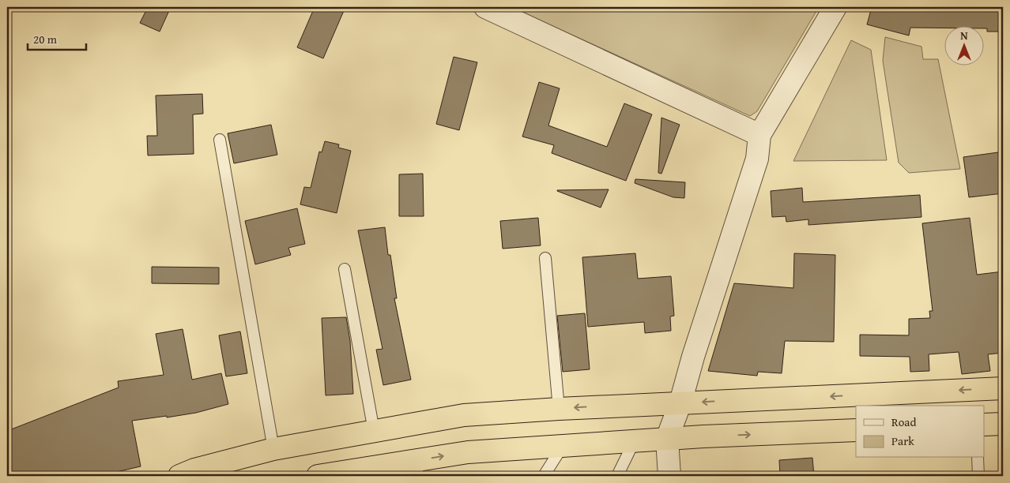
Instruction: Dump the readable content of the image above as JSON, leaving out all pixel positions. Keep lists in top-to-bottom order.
{
  "legend": ["Road", "Park"],
  "scale_bar": "20 m",
  "north": "top"
}
